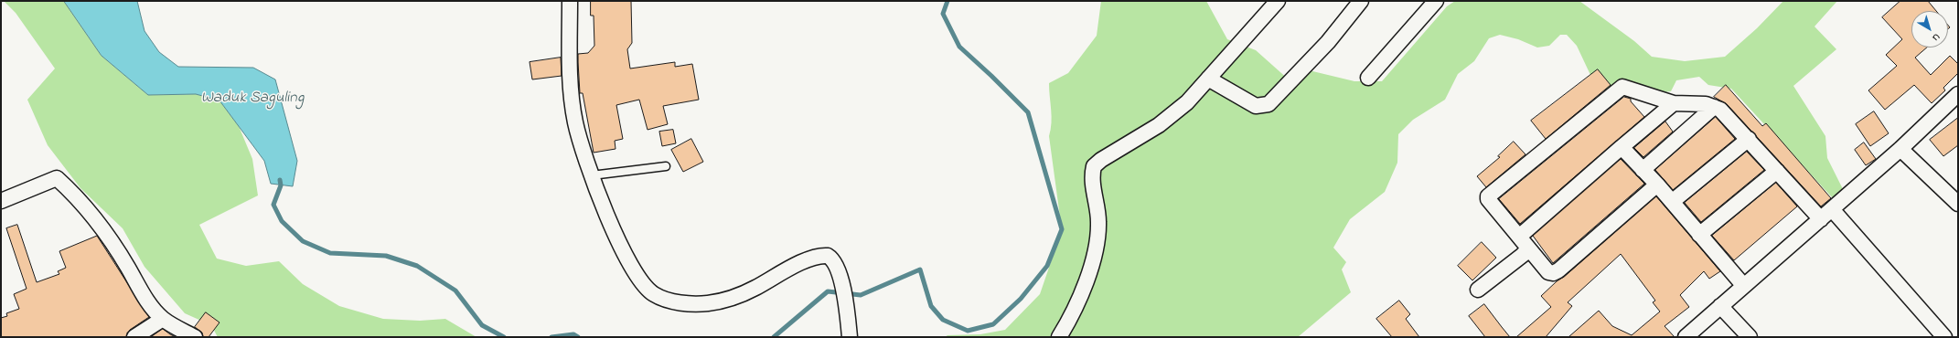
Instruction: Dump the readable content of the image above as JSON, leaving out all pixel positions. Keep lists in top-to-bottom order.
{
  "water": ["Waduk Saguling"],
  "north": "bottom right"
}
